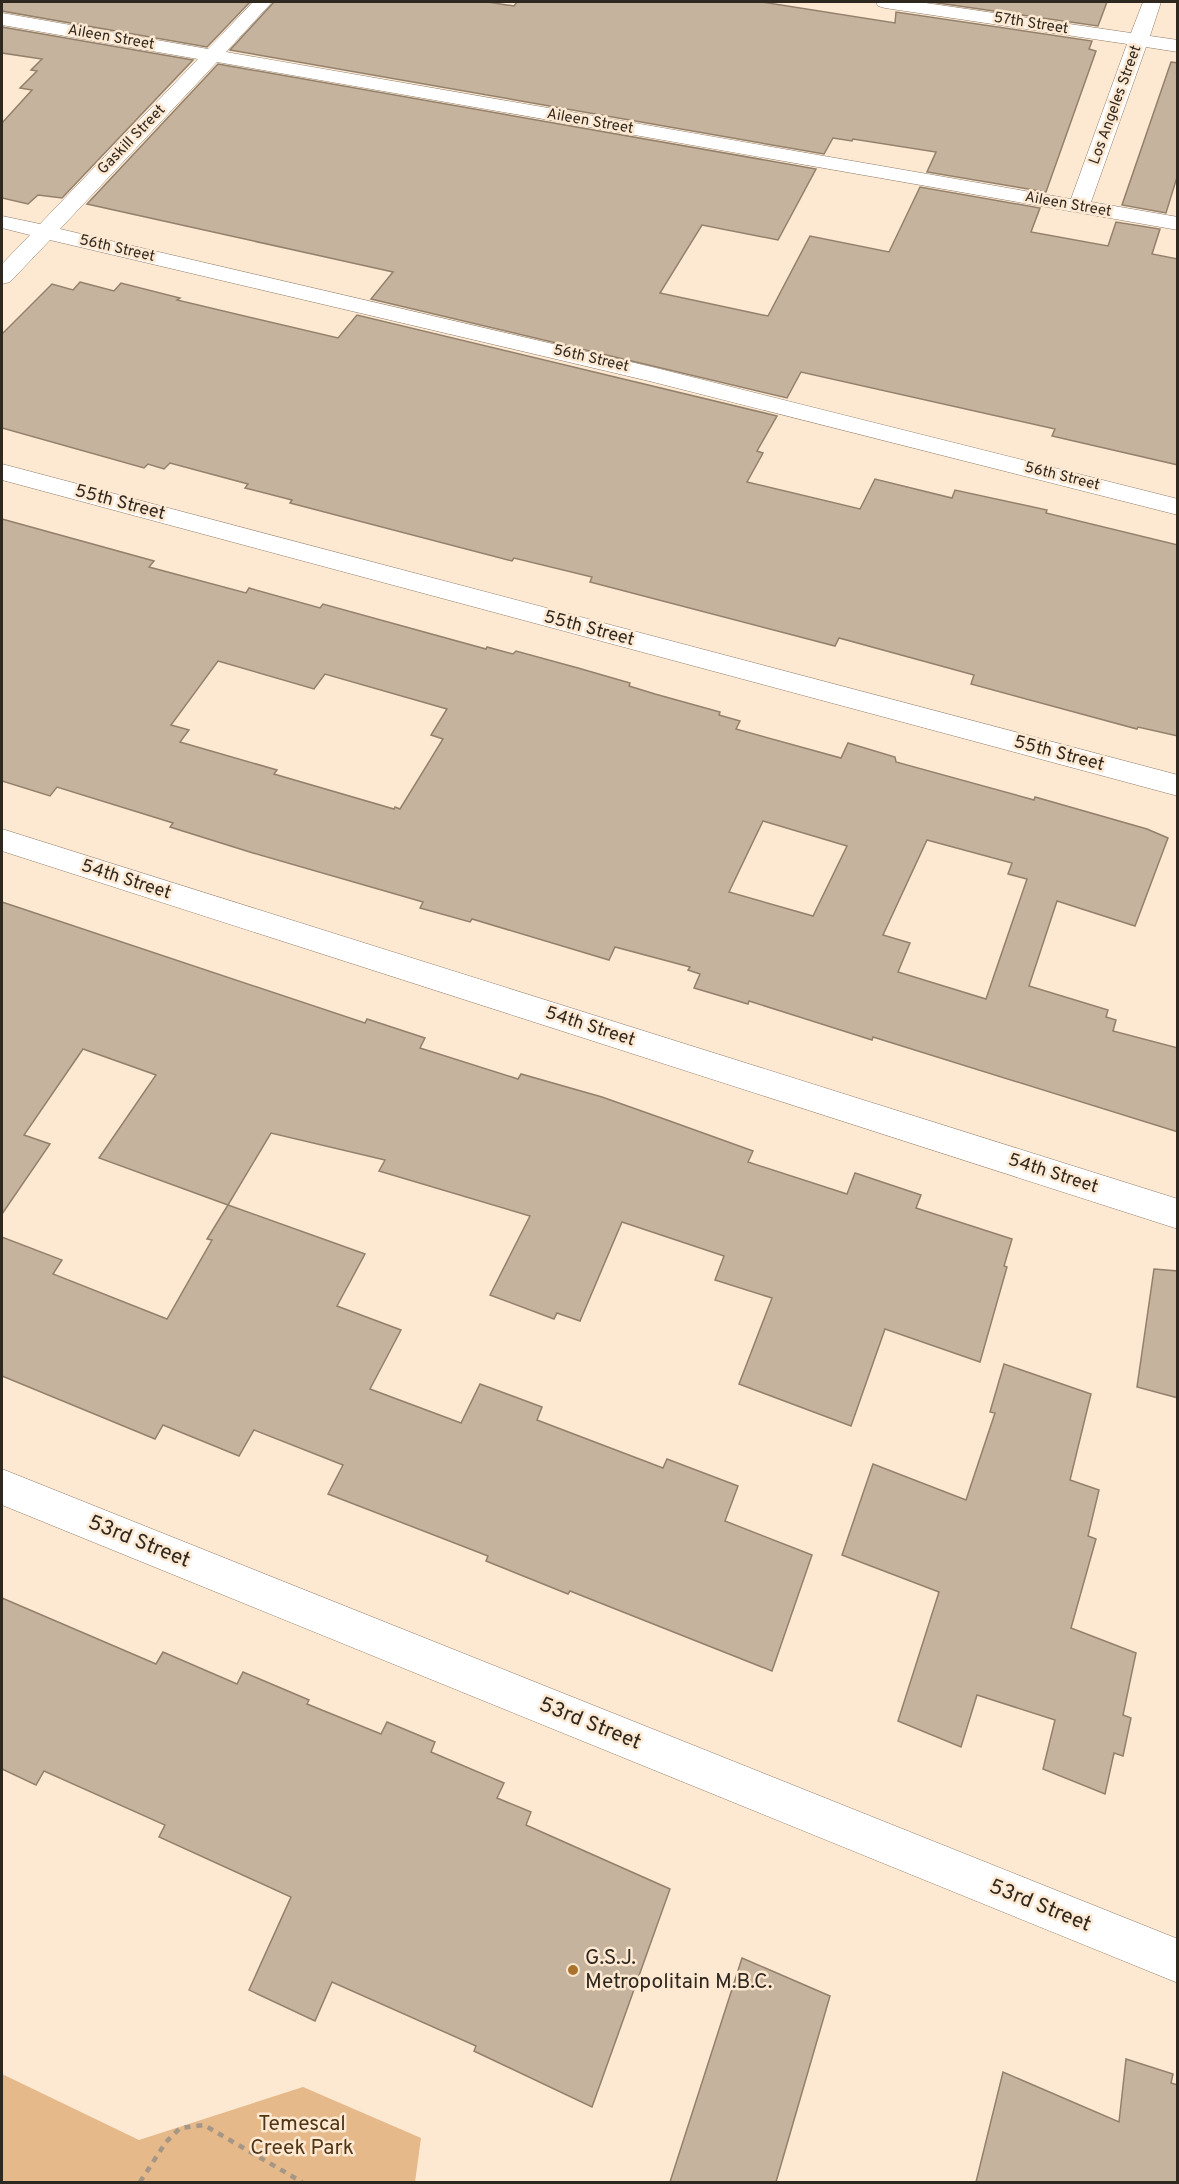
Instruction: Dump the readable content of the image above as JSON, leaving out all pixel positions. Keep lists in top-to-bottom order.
{
  "streets": {
    "street": [
      "57th Street",
      "Aileen Street",
      "Los Angeles Street",
      "Gaskill Street",
      "56th Street",
      "55th Street",
      "54th Street",
      "53rd Street"
    ]
  },
  "crossings": [
    ["57th Street", "Los Angeles Street"],
    ["Aileen Street", "Los Angeles Street"],
    ["Aileen Street", "Gaskill Street"],
    ["Gaskill Street", "56th Street"]
  ],
  "parks": ["Temescal Creek Park"],
  "places": ["G.S.J. Metropolitain M.B.C."]
}
